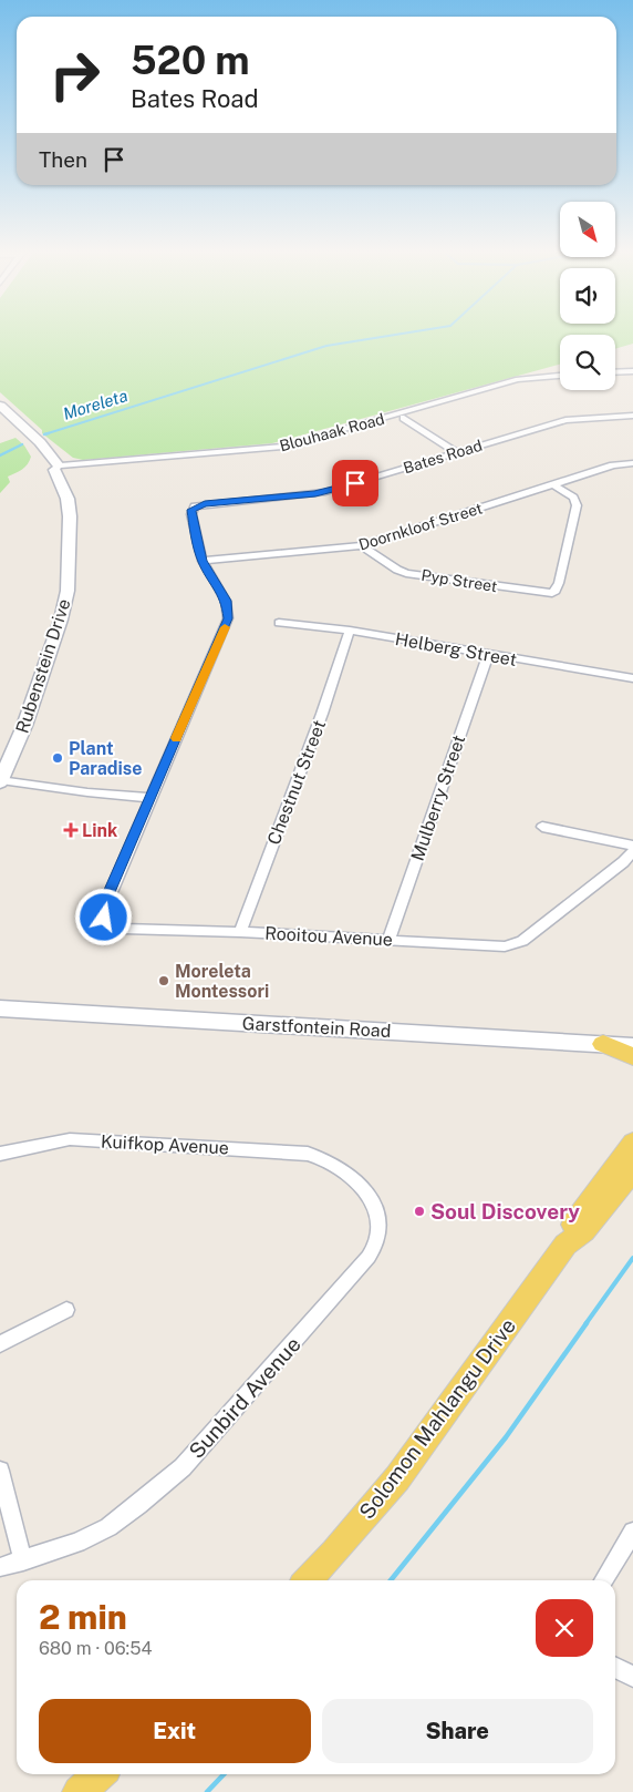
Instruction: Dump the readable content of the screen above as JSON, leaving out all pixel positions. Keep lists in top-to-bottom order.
{
  "streets": {
    "main road": ["Solomon Mahlangu Drive"],
    "street": [
      "Blouhaak Road",
      "Bates Road",
      "Doornkloof Street",
      "Pyp Street",
      "Helberg Street",
      "Rubenstein Drive",
      "Chestnut Street",
      "Mulberry Street",
      "Rooitou Avenue",
      "Garstfontein Road",
      "Kuifkop Avenue",
      "Sunbird Avenue"
    ]
  },
  "crossings": [
    ["Blouhaak Road", "Rubenstein Drive"],
    ["Bates Road", "Doornkloof Street"],
    ["Doornkloof Street", "Pyp Street"],
    ["Helberg Street", "Chestnut Street"],
    ["Helberg Street", "Mulberry Street"],
    ["Chestnut Street", "Rooitou Avenue"],
    ["Mulberry Street", "Rooitou Avenue"],
    ["Kuifkop Avenue", "Sunbird Avenue"]
  ],
  "water": ["Moreleta"],
  "places": {
    "other": ["Plant Paradise", "Moreleta Montessori", "Soul Discovery"],
    "health": ["Link"]
  },
  "north": "bottom right",
  "page": {
    "turn": ["520 m", "Bates Road"],
    "then": "Then",
    "heading": ["2 min", "680 m · 06:54"],
    "buttons": ["Exit", "Share"]
  }
}
